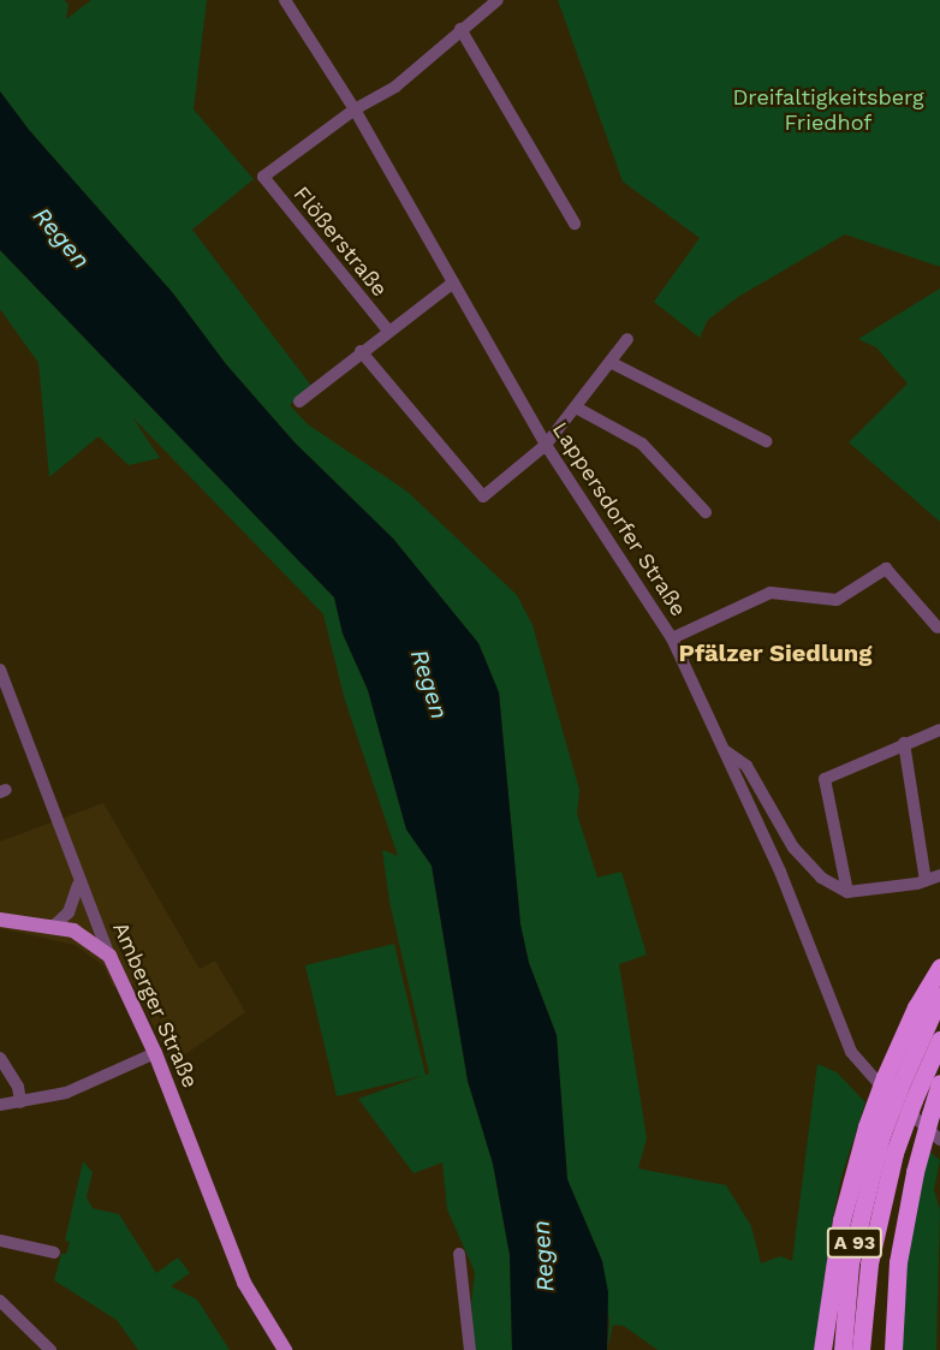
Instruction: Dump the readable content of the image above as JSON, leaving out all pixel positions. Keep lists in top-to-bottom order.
{
  "streets": {
    "highway": ["A 93"],
    "main road": ["Amberger Straße"],
    "street": ["Flößerstraße", "Lappersdorfer Straße"]
  },
  "crossings": [
    ["Flößerstraße", "Lappersdorfer Straße"]
  ],
  "districts": ["Pfälzer Siedlung"],
  "water": ["Regen"],
  "parks": ["Dreifaltigkeitsberg Friedhof"]
}
